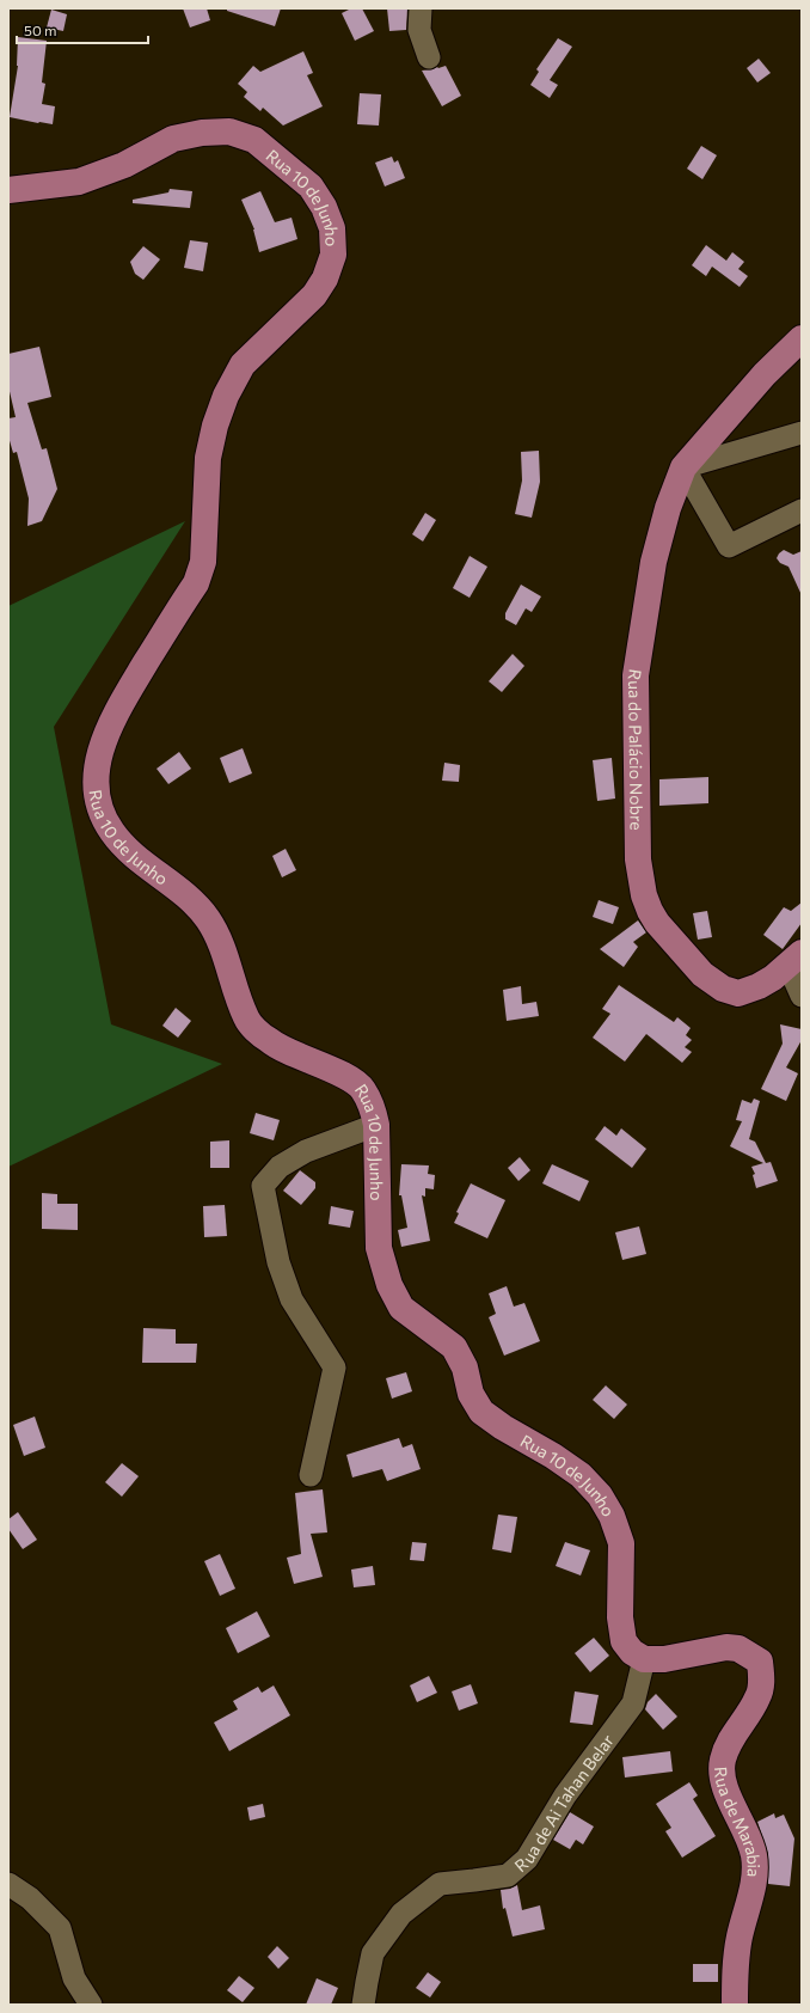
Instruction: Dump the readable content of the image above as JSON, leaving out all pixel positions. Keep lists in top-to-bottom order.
{
  "streets": {
    "main road": ["Rua 10 de Junho", "Rua do Palácio Nobre", "Rua de Marabia"],
    "street": ["Rua de Ai Tahan Belar"]
  },
  "crossings": [
    ["Rua 10 de Junho", "Rua de Ai Tahan Belar"],
    ["Rua 10 de Junho", "Rua de Marabia"],
    ["Rua de Ai Tahan Belar", "Rua de Marabia"]
  ],
  "scale_bar": "50 m"
}
